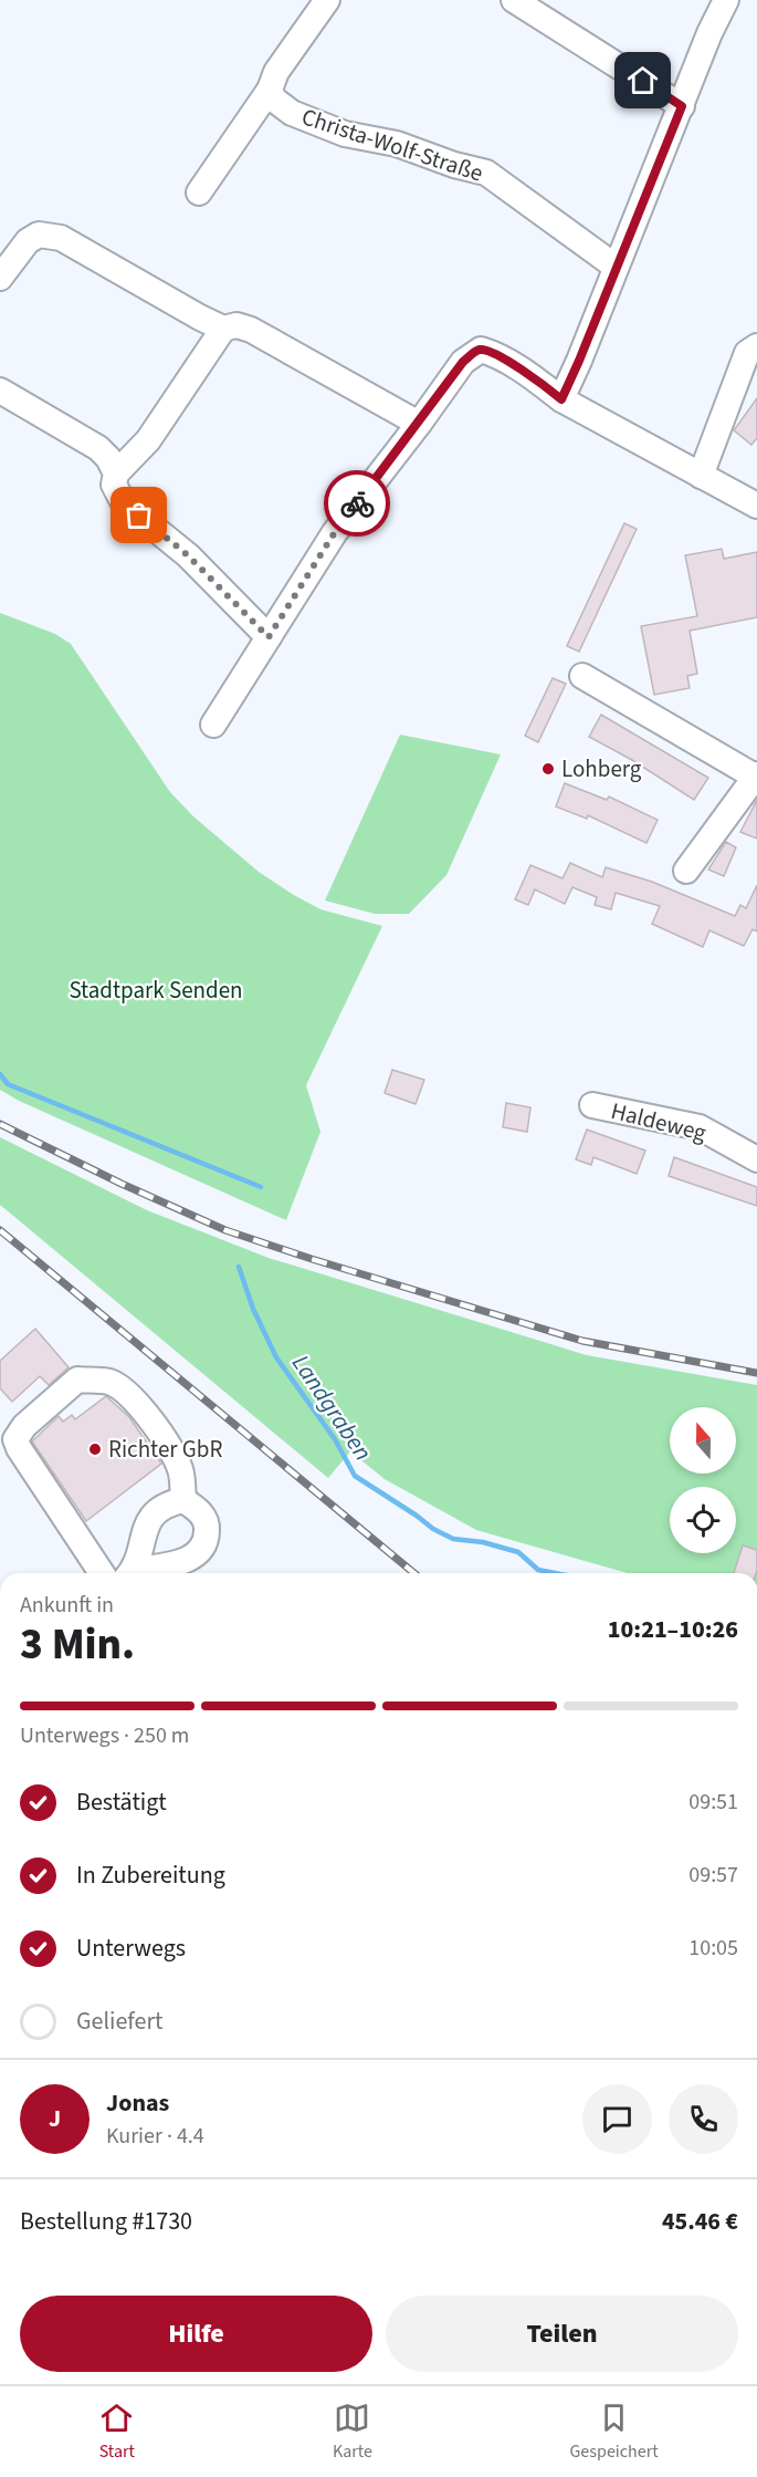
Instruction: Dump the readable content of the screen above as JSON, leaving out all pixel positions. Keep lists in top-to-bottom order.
{
  "streets": {
    "street": ["Christa-Wolf-Straße", "Haldeweg"]
  },
  "water": ["Landgraben"],
  "parks": ["Stadtpark Senden"],
  "places": ["Lohberg", "Richter GbR"],
  "north": "top",
  "page": {
    "heading": ["3 Min.", "Ankunft in", "10:21–10:26"],
    "panel": [
      "Jonas",
      "Kurier · 4.4",
      "Bestellung #1730",
      "45.46 €"
    ],
    "bar": "Unterwegs · 250 m",
    "list": [
      ["Bestätigt", "09:51"],
      ["In Zubereitung", "09:57"],
      ["Unterwegs", "10:05"],
      "Geliefert"
    ],
    "round": "J",
    "buttons": ["Hilfe", "Teilen"],
    "tabs": ["Start", "Karte", "Gespeichert"]
  }
}
